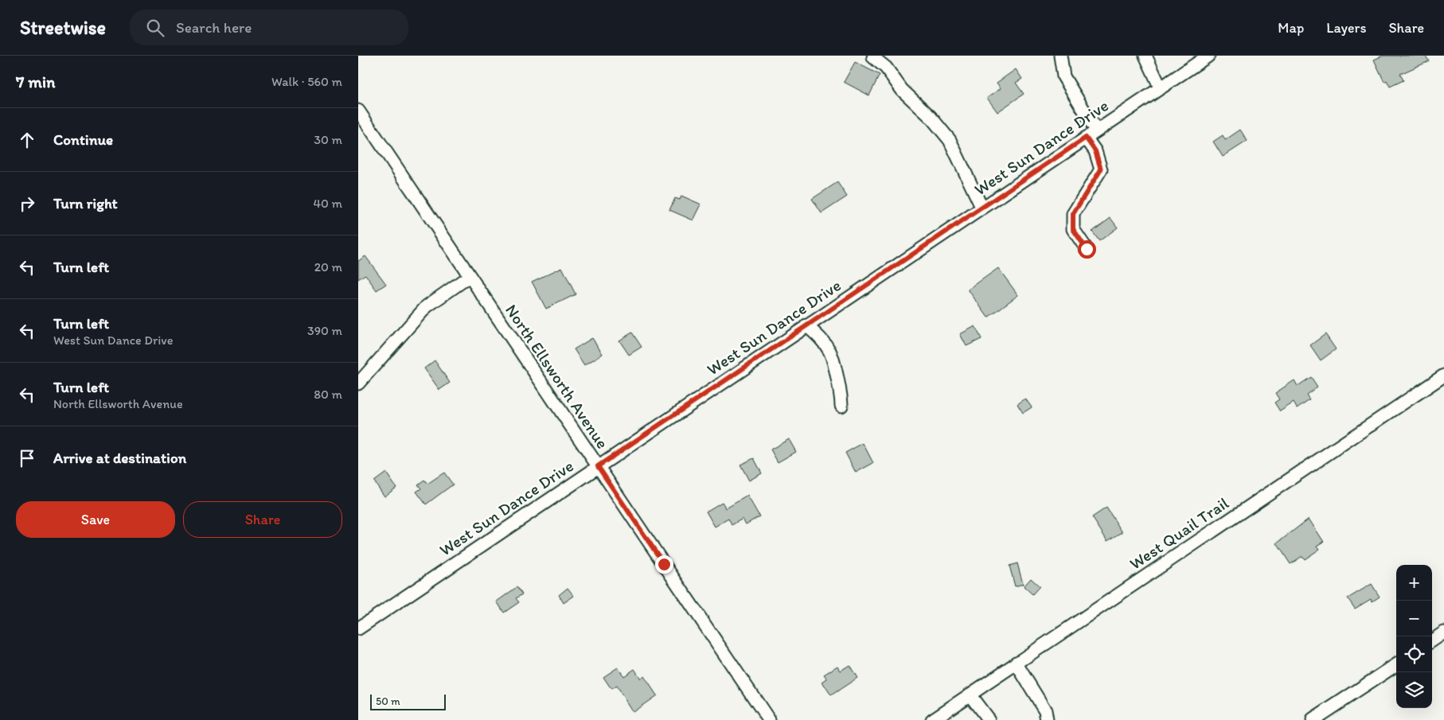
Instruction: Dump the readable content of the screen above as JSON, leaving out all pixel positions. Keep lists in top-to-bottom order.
{
  "streets": {
    "street": ["West Sun Dance Drive", "North Ellsworth Avenue", "West Quail Trail"]
  },
  "crossings": [
    ["West Sun Dance Drive", "North Ellsworth Avenue"]
  ],
  "scale_bar": "50 m",
  "page": {
    "header": "Streetwise",
    "search": "Search here",
    "nav": ["Map", "Layers", "Share"],
    "heading": ["7 min", "Walk · 560 m"],
    "list": [
      ["Continue", "30 m"],
      ["Turn right", "40 m"],
      ["Turn left", "20 m"],
      ["Turn left", "West Sun Dance Drive", "390 m"],
      ["Turn left", "North Ellsworth Avenue", "80 m"],
      "Arrive at destination"
    ],
    "buttons": ["Save", "Share"],
    "map_buttons": ["+", "−"],
    "scale": "50 m"
  }
}
